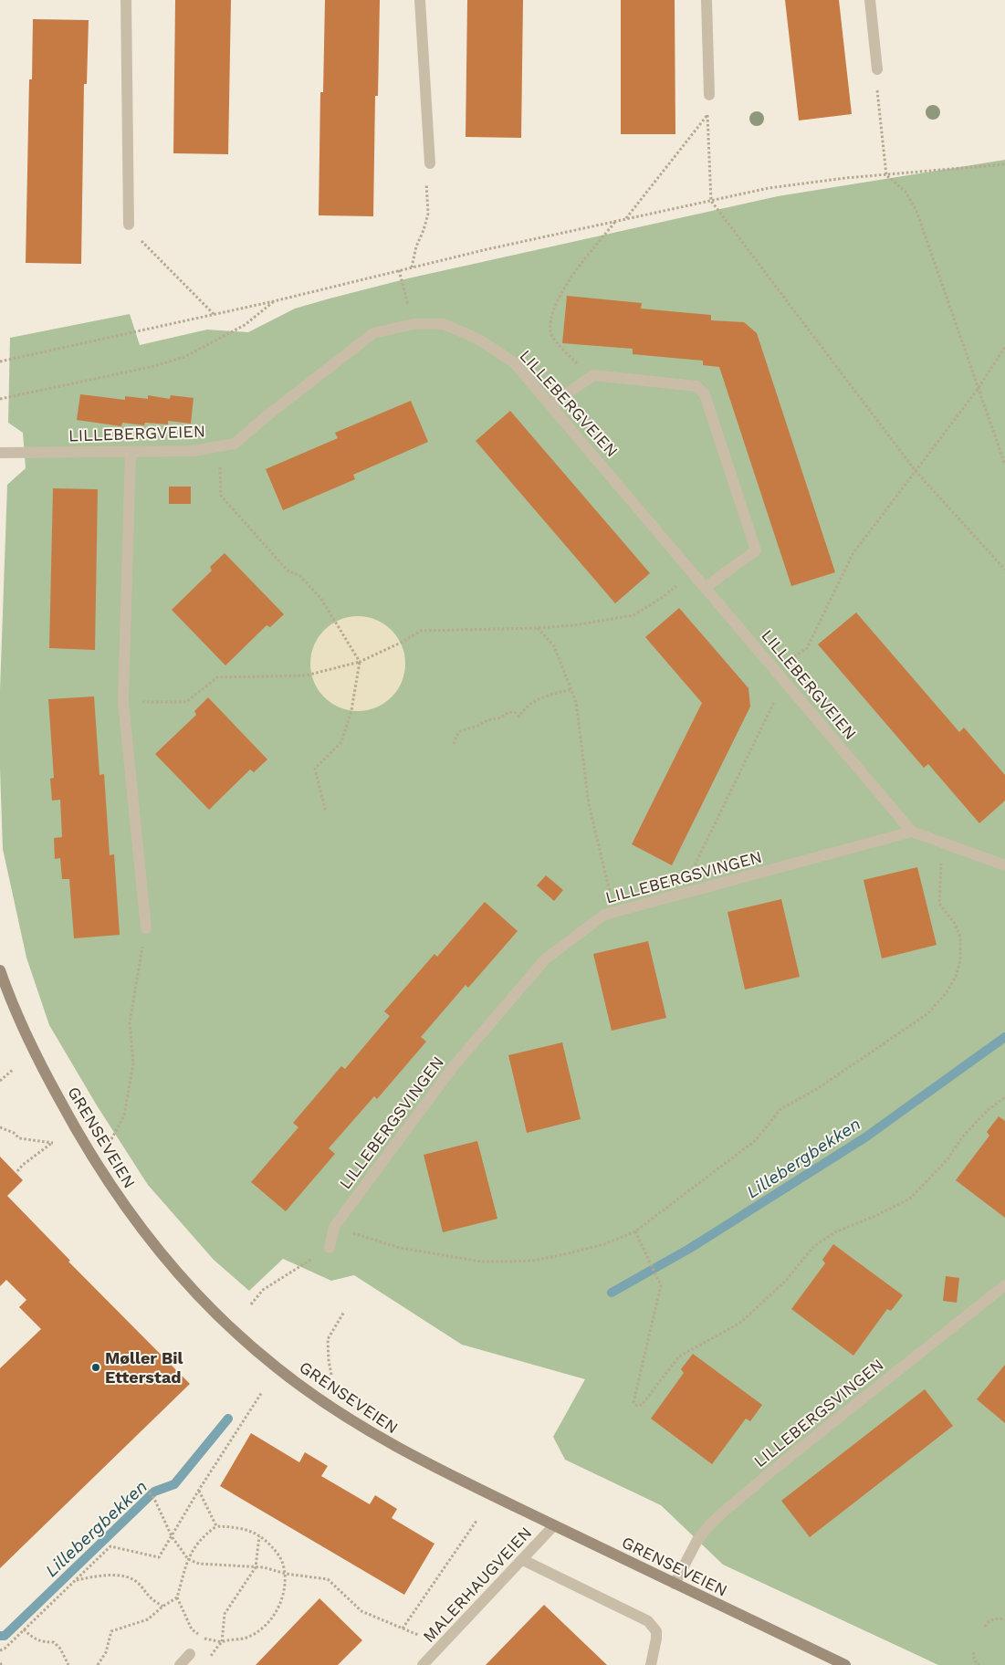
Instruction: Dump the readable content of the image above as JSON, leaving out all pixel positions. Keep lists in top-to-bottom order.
{
  "streets": {
    "main road": ["GRENSEVEIEN"],
    "street": ["LILLEBERGVEIEN", "LILLEBERGSVINGEN", "MALERHAUGVEIEN"]
  },
  "crossings": [
    ["LILLEBERGVEIEN", "LILLEBERGSVINGEN"],
    ["LILLEBERGSVINGEN", "GRENSEVEIEN"],
    ["GRENSEVEIEN", "MALERHAUGVEIEN"]
  ],
  "water": ["Lillebergbekken"],
  "places": ["Møller Bil Etterstad"]
}
